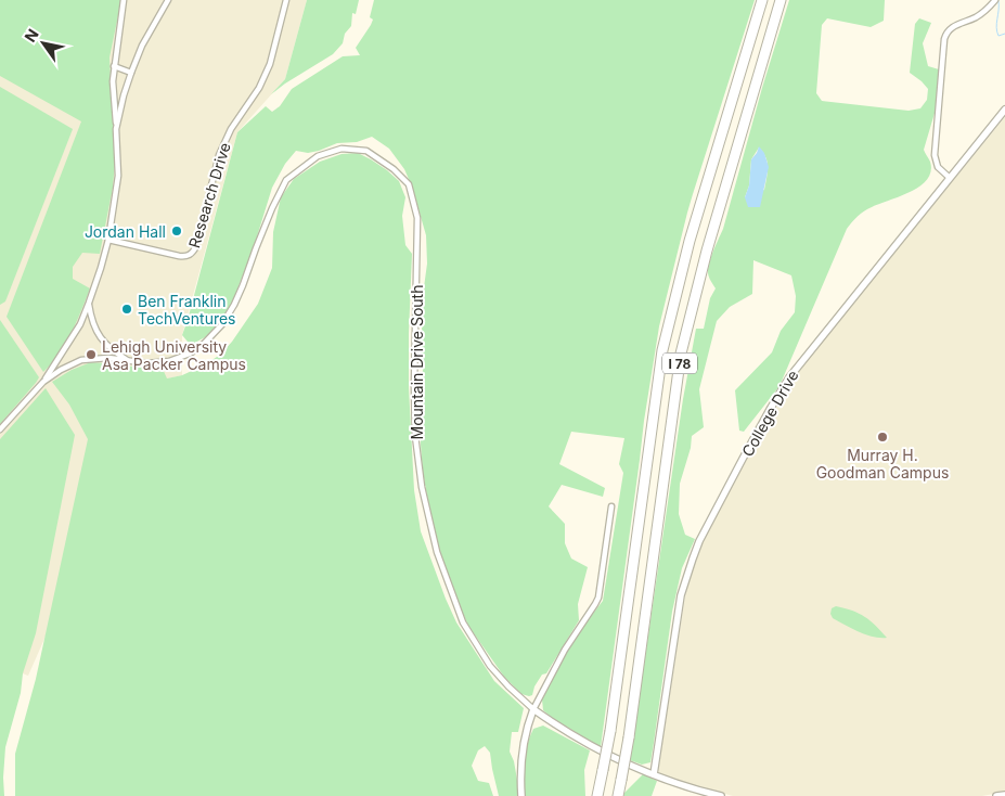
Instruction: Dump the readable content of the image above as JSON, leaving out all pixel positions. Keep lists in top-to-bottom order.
{
  "streets": {
    "highway": ["I 78"],
    "street": ["Research Drive", "Mountain Drive South", "College Drive"]
  },
  "crossings": [
    ["Mountain Drive South", "College Drive"]
  ],
  "places": [
    "Jordan Hall",
    "Ben Franklin TechVentures",
    "Lehigh University Asa Packer Campus",
    "Murray H. Goodman Campus"
  ],
  "north": "top left"
}
